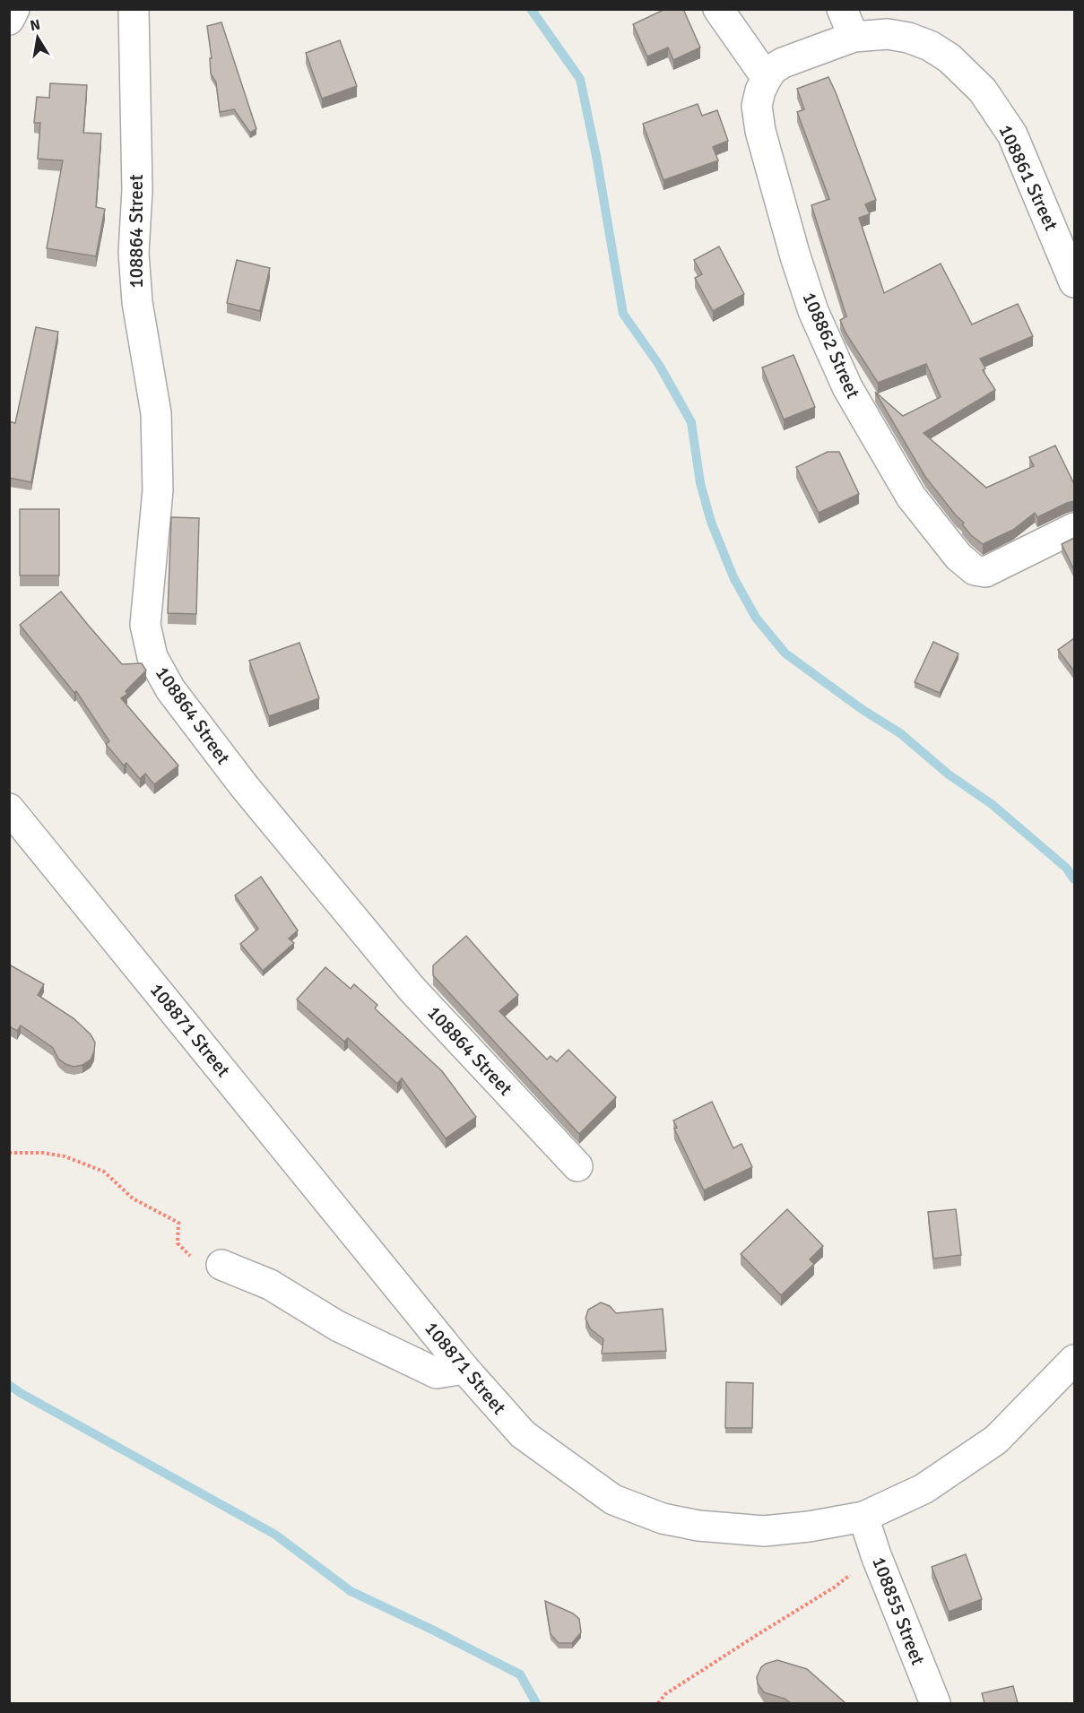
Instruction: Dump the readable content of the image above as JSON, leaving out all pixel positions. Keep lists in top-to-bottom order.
{
  "streets": {
    "street": [
      "108861 Street",
      "108864 Street",
      "108862 Street",
      "108871 Street",
      "108855 Street"
    ]
  },
  "crossings": [
    ["108871 Street", "108855 Street"]
  ],
  "north": "top"
}
